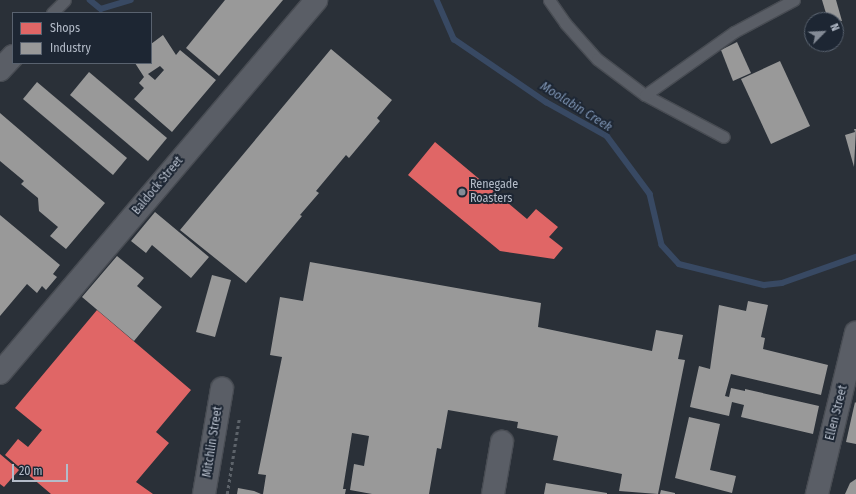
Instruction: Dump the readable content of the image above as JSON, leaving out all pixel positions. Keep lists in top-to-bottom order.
{
  "streets": {
    "street": ["Baldock Street", "Ellen Street", "Mitchlin Street"]
  },
  "water": ["Moolabin Creek"],
  "places": ["Renegade Roasters"],
  "legend": ["Shops", "Industry"],
  "scale_bar": "20 m",
  "north": "top right"
}
